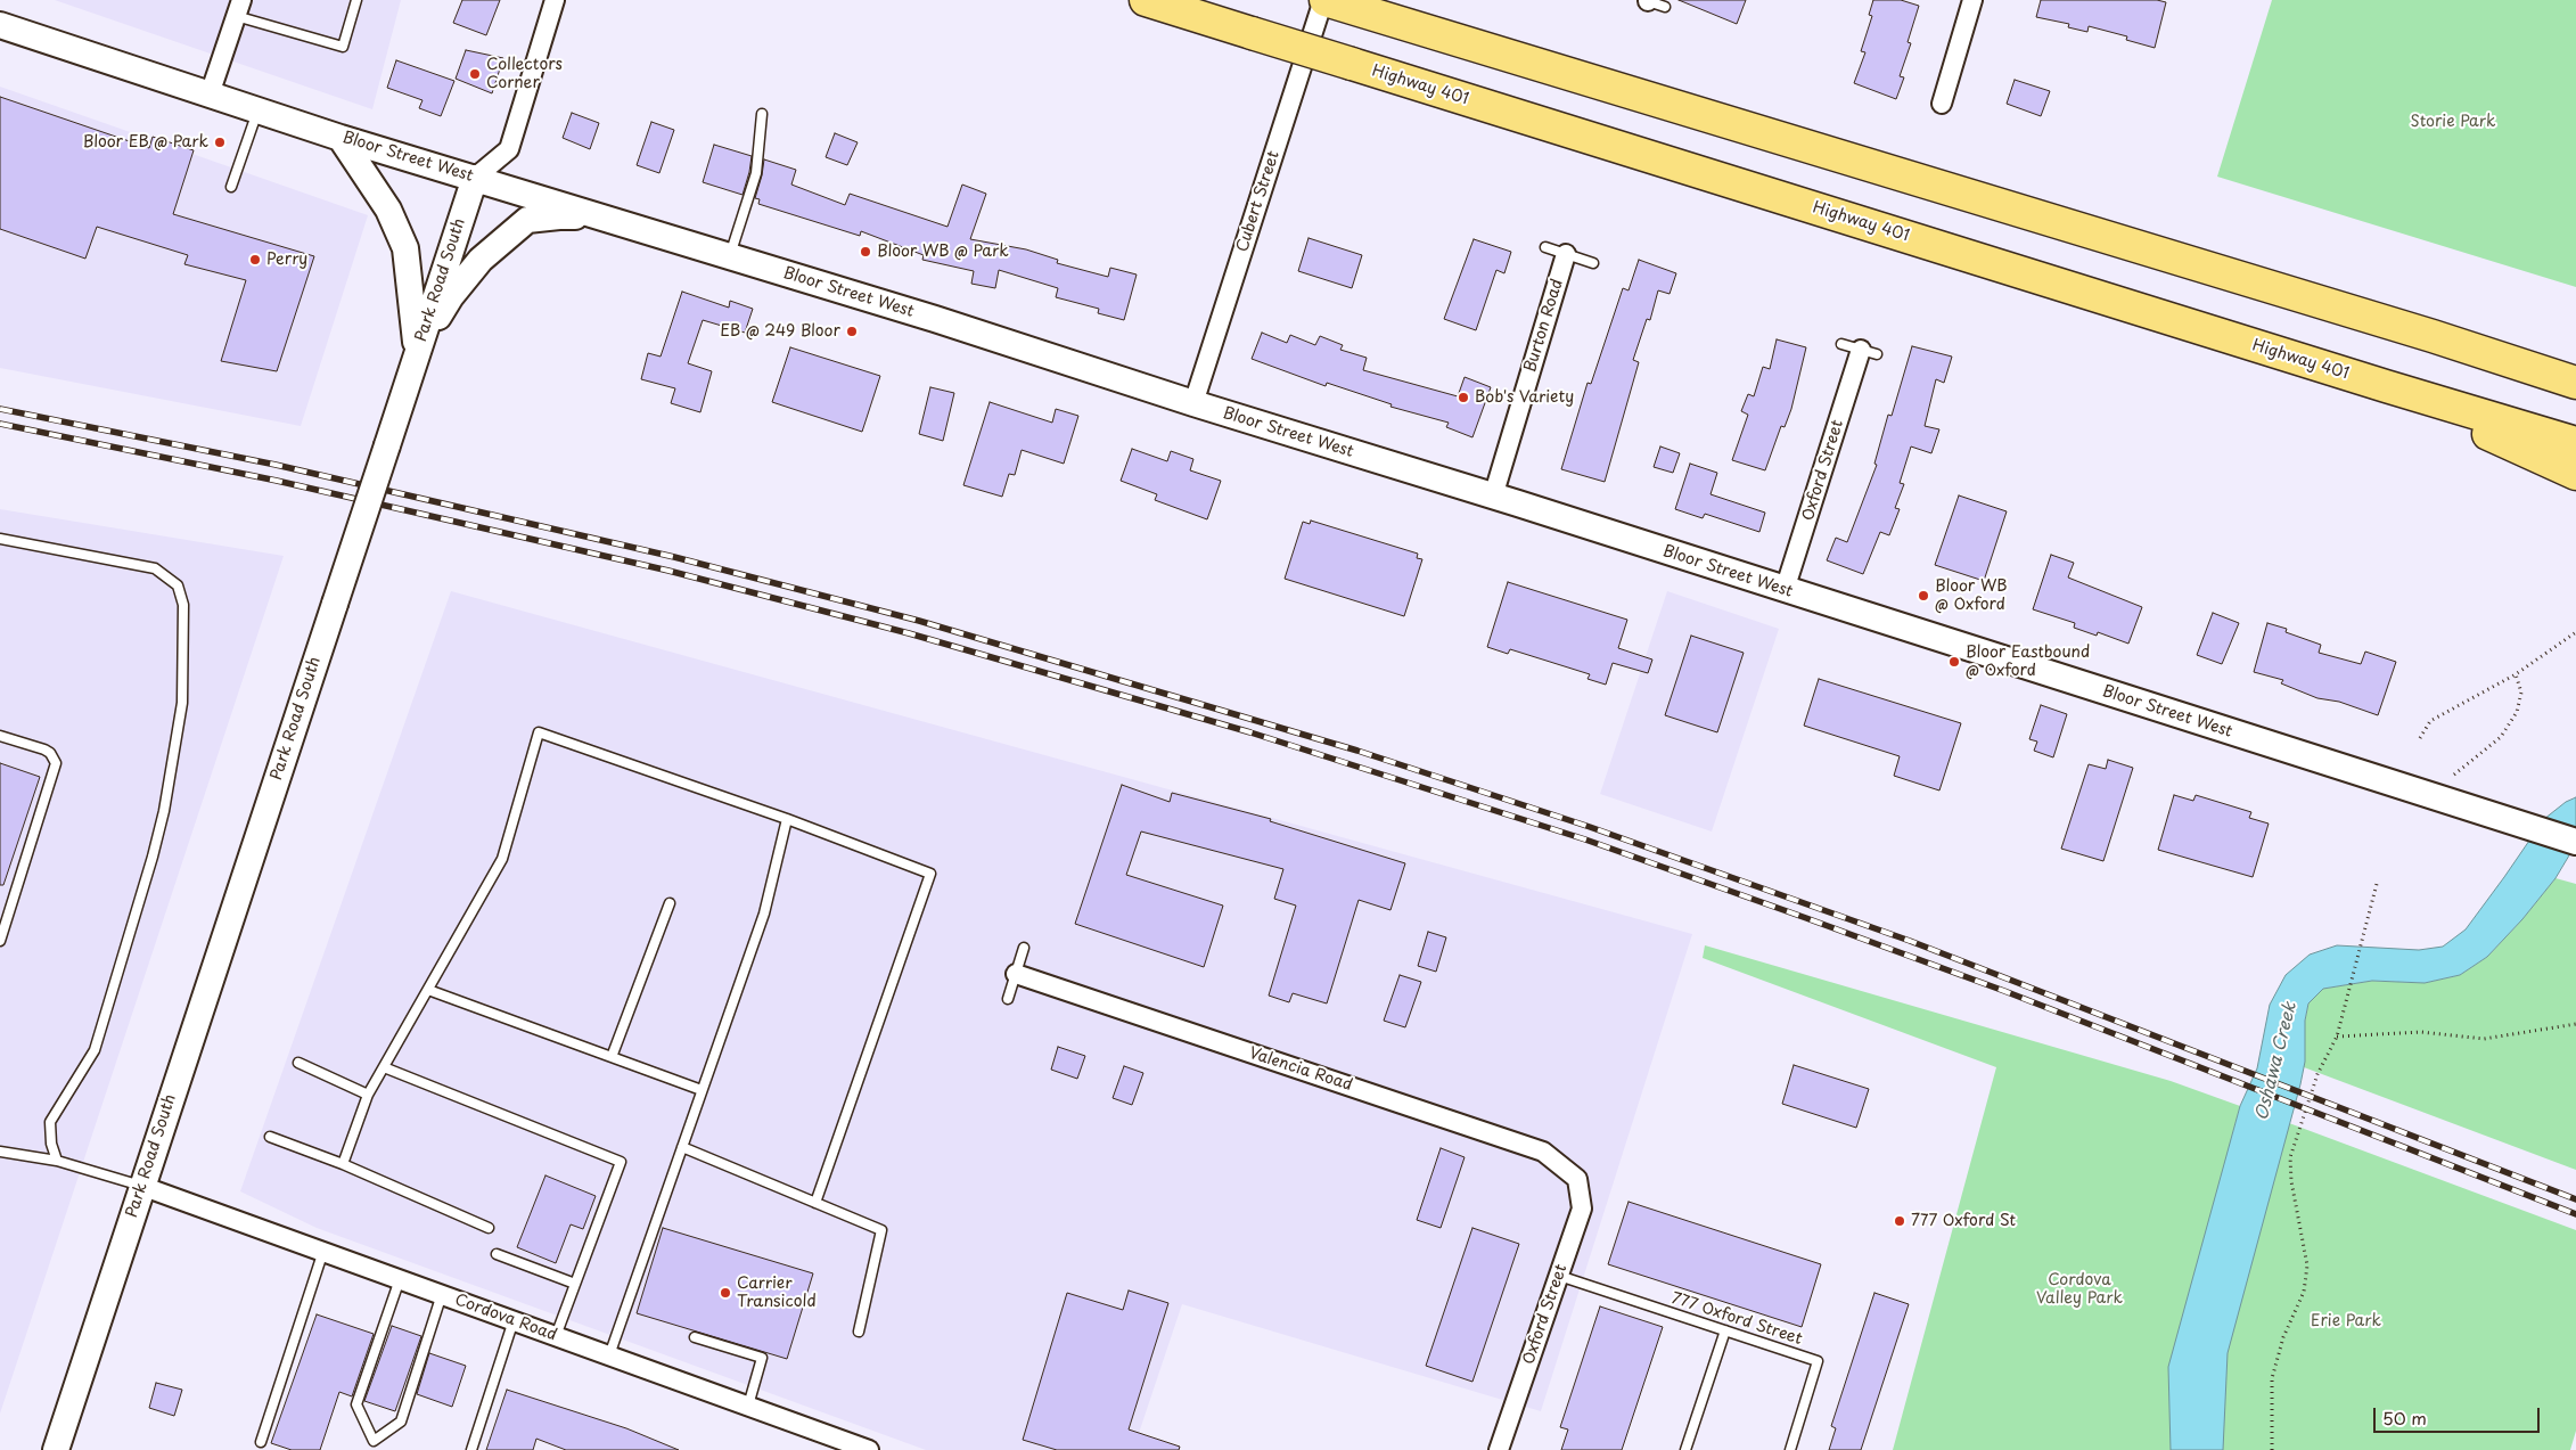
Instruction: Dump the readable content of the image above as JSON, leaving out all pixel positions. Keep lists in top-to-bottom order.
{
  "streets": {
    "highway": ["Highway 401"],
    "main road": ["Bloor Street West", "Park Road South"],
    "street": [
      "Cubert Street",
      "Burton Road",
      "Oxford Street",
      "Valencia Road",
      "Cordova Road"
    ],
    "lane": ["777 Oxford Street"]
  },
  "crossings": [
    ["Bloor Street West", "Cubert Street"],
    ["Bloor Street West", "Park Road South"],
    ["Bloor Street West", "Burton Road"],
    ["Bloor Street West", "Oxford Street"],
    ["Park Road South", "Cordova Road"],
    ["Oxford Street", "Valencia Road"],
    ["Oxford Street", "777 Oxford Street"]
  ],
  "water": ["Oshawa Creek"],
  "parks": ["Storie Park", "Cordova Valley Park", "Erie Park"],
  "places": [
    "Collectors Corner",
    "Bloor EB @ Park",
    "Bloor WB @ Park",
    "Perry",
    "EB @ 249 Bloor",
    "Bob's Variety",
    "Bloor WB @ Oxford",
    "Bloor Eastbound @ Oxford",
    "777 Oxford St",
    "Carrier Transicold"
  ],
  "scale_bar": "50 m"
}
